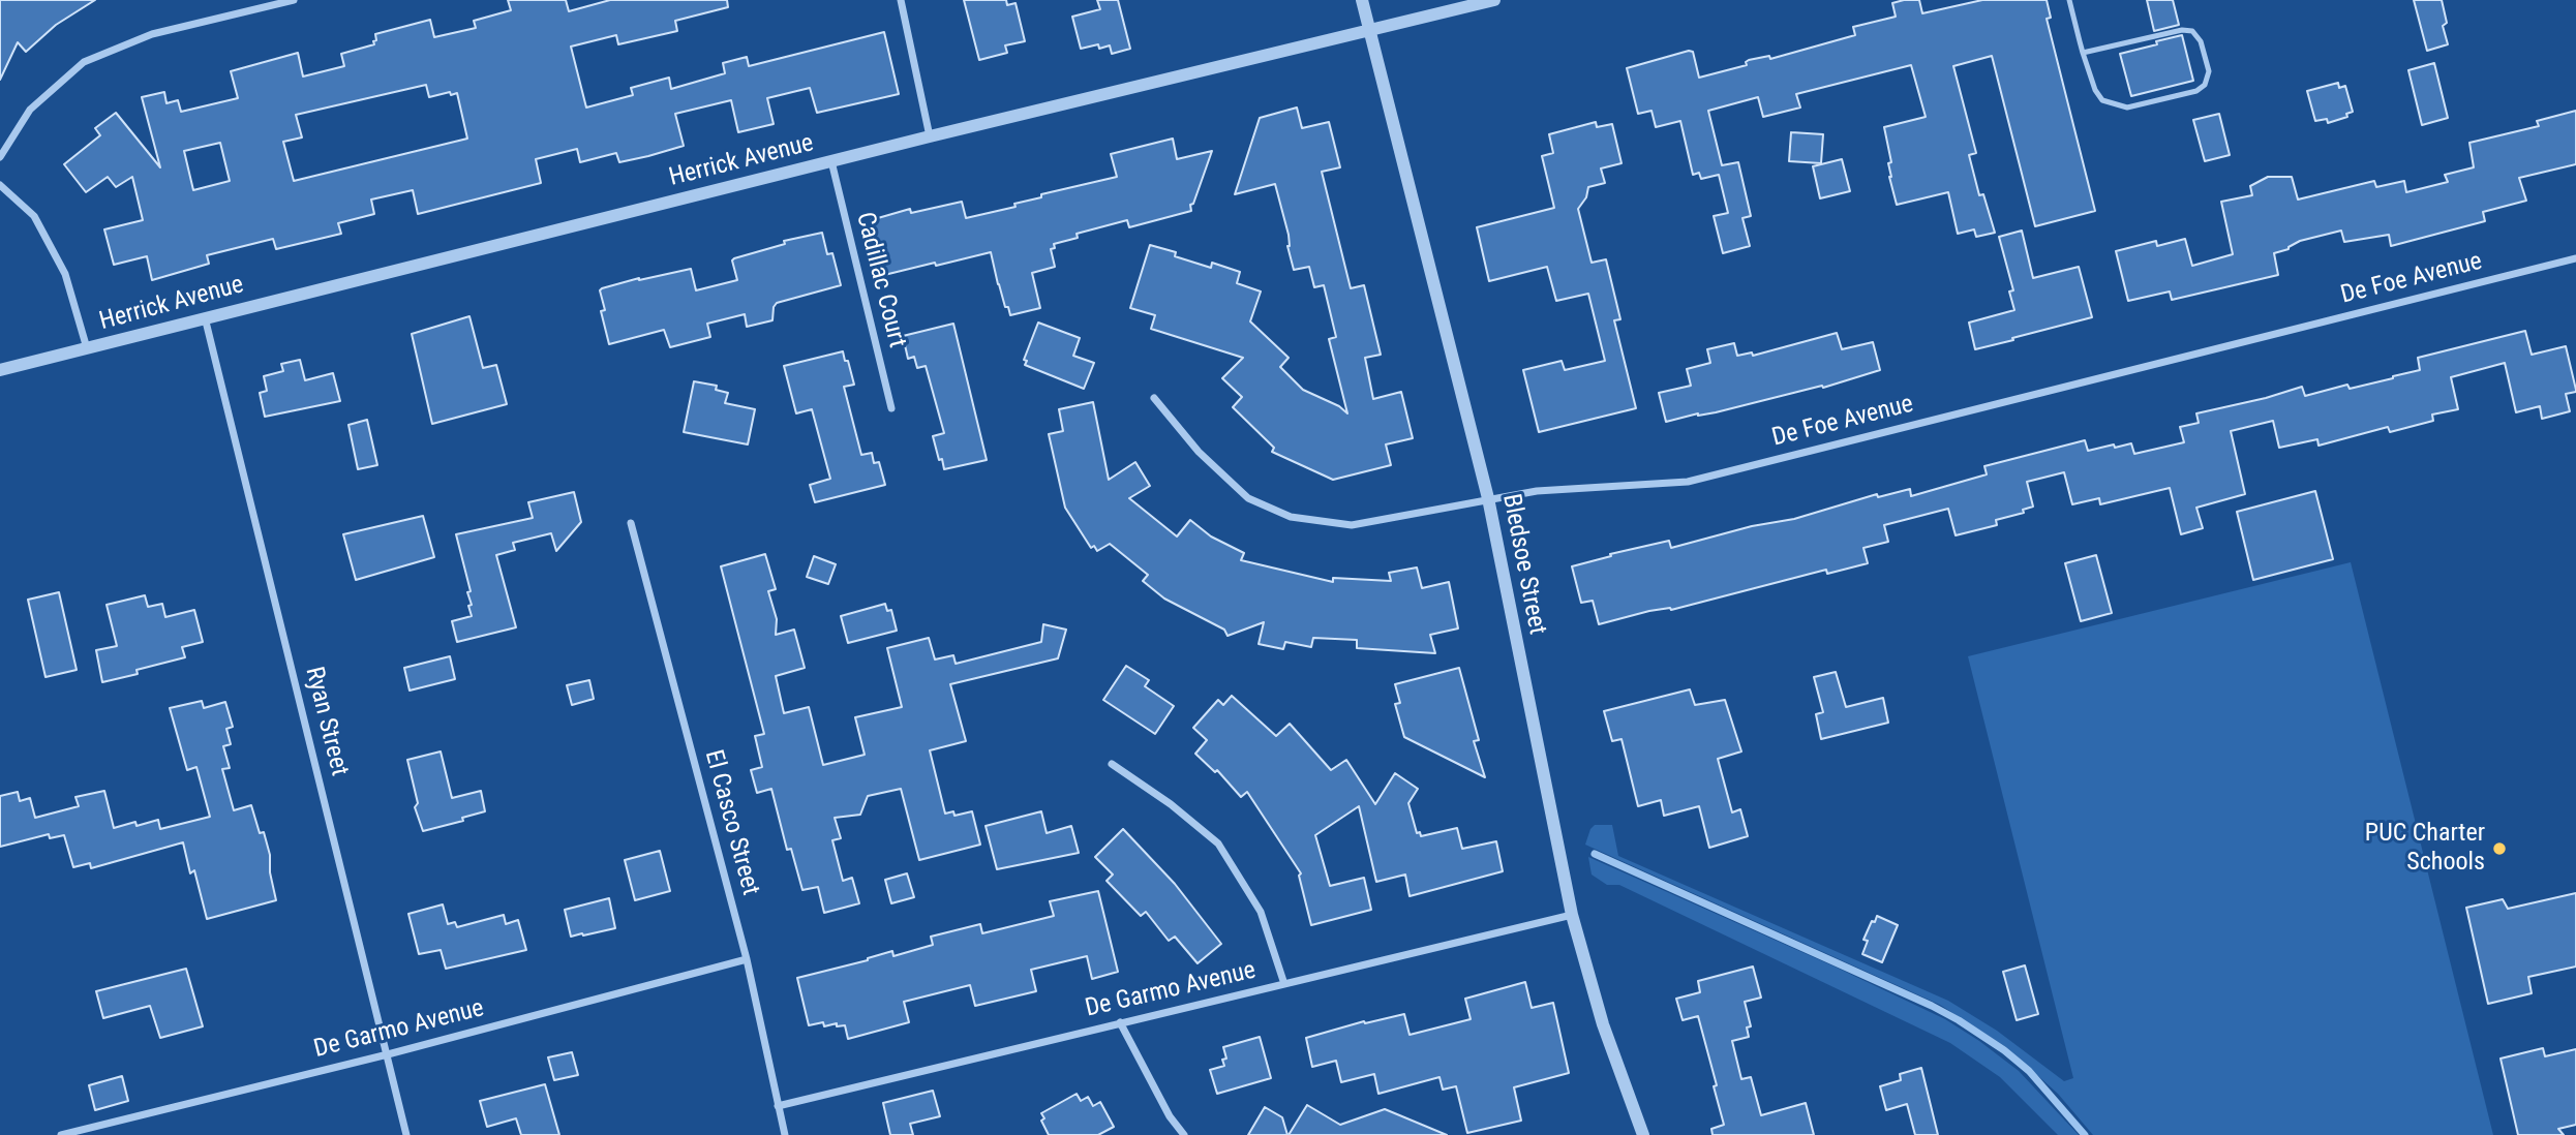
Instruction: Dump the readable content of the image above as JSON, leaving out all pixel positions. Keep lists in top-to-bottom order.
{
  "streets": {
    "street": [
      "Herrick Avenue",
      "De Foe Avenue",
      "Cadillac Court",
      "Bledsoe Street",
      "Ryan Street",
      "El Casco Street",
      "De Garmo Avenue"
    ]
  },
  "crossings": [
    ["Herrick Avenue", "Cadillac Court"],
    ["Herrick Avenue", "Bledsoe Street"],
    ["Herrick Avenue", "Ryan Street"],
    ["De Foe Avenue", "Bledsoe Street"],
    ["Bledsoe Street", "De Garmo Avenue"],
    ["Ryan Street", "De Garmo Avenue"],
    ["El Casco Street", "De Garmo Avenue"]
  ],
  "places": ["PUC Charter Schools"]
}
